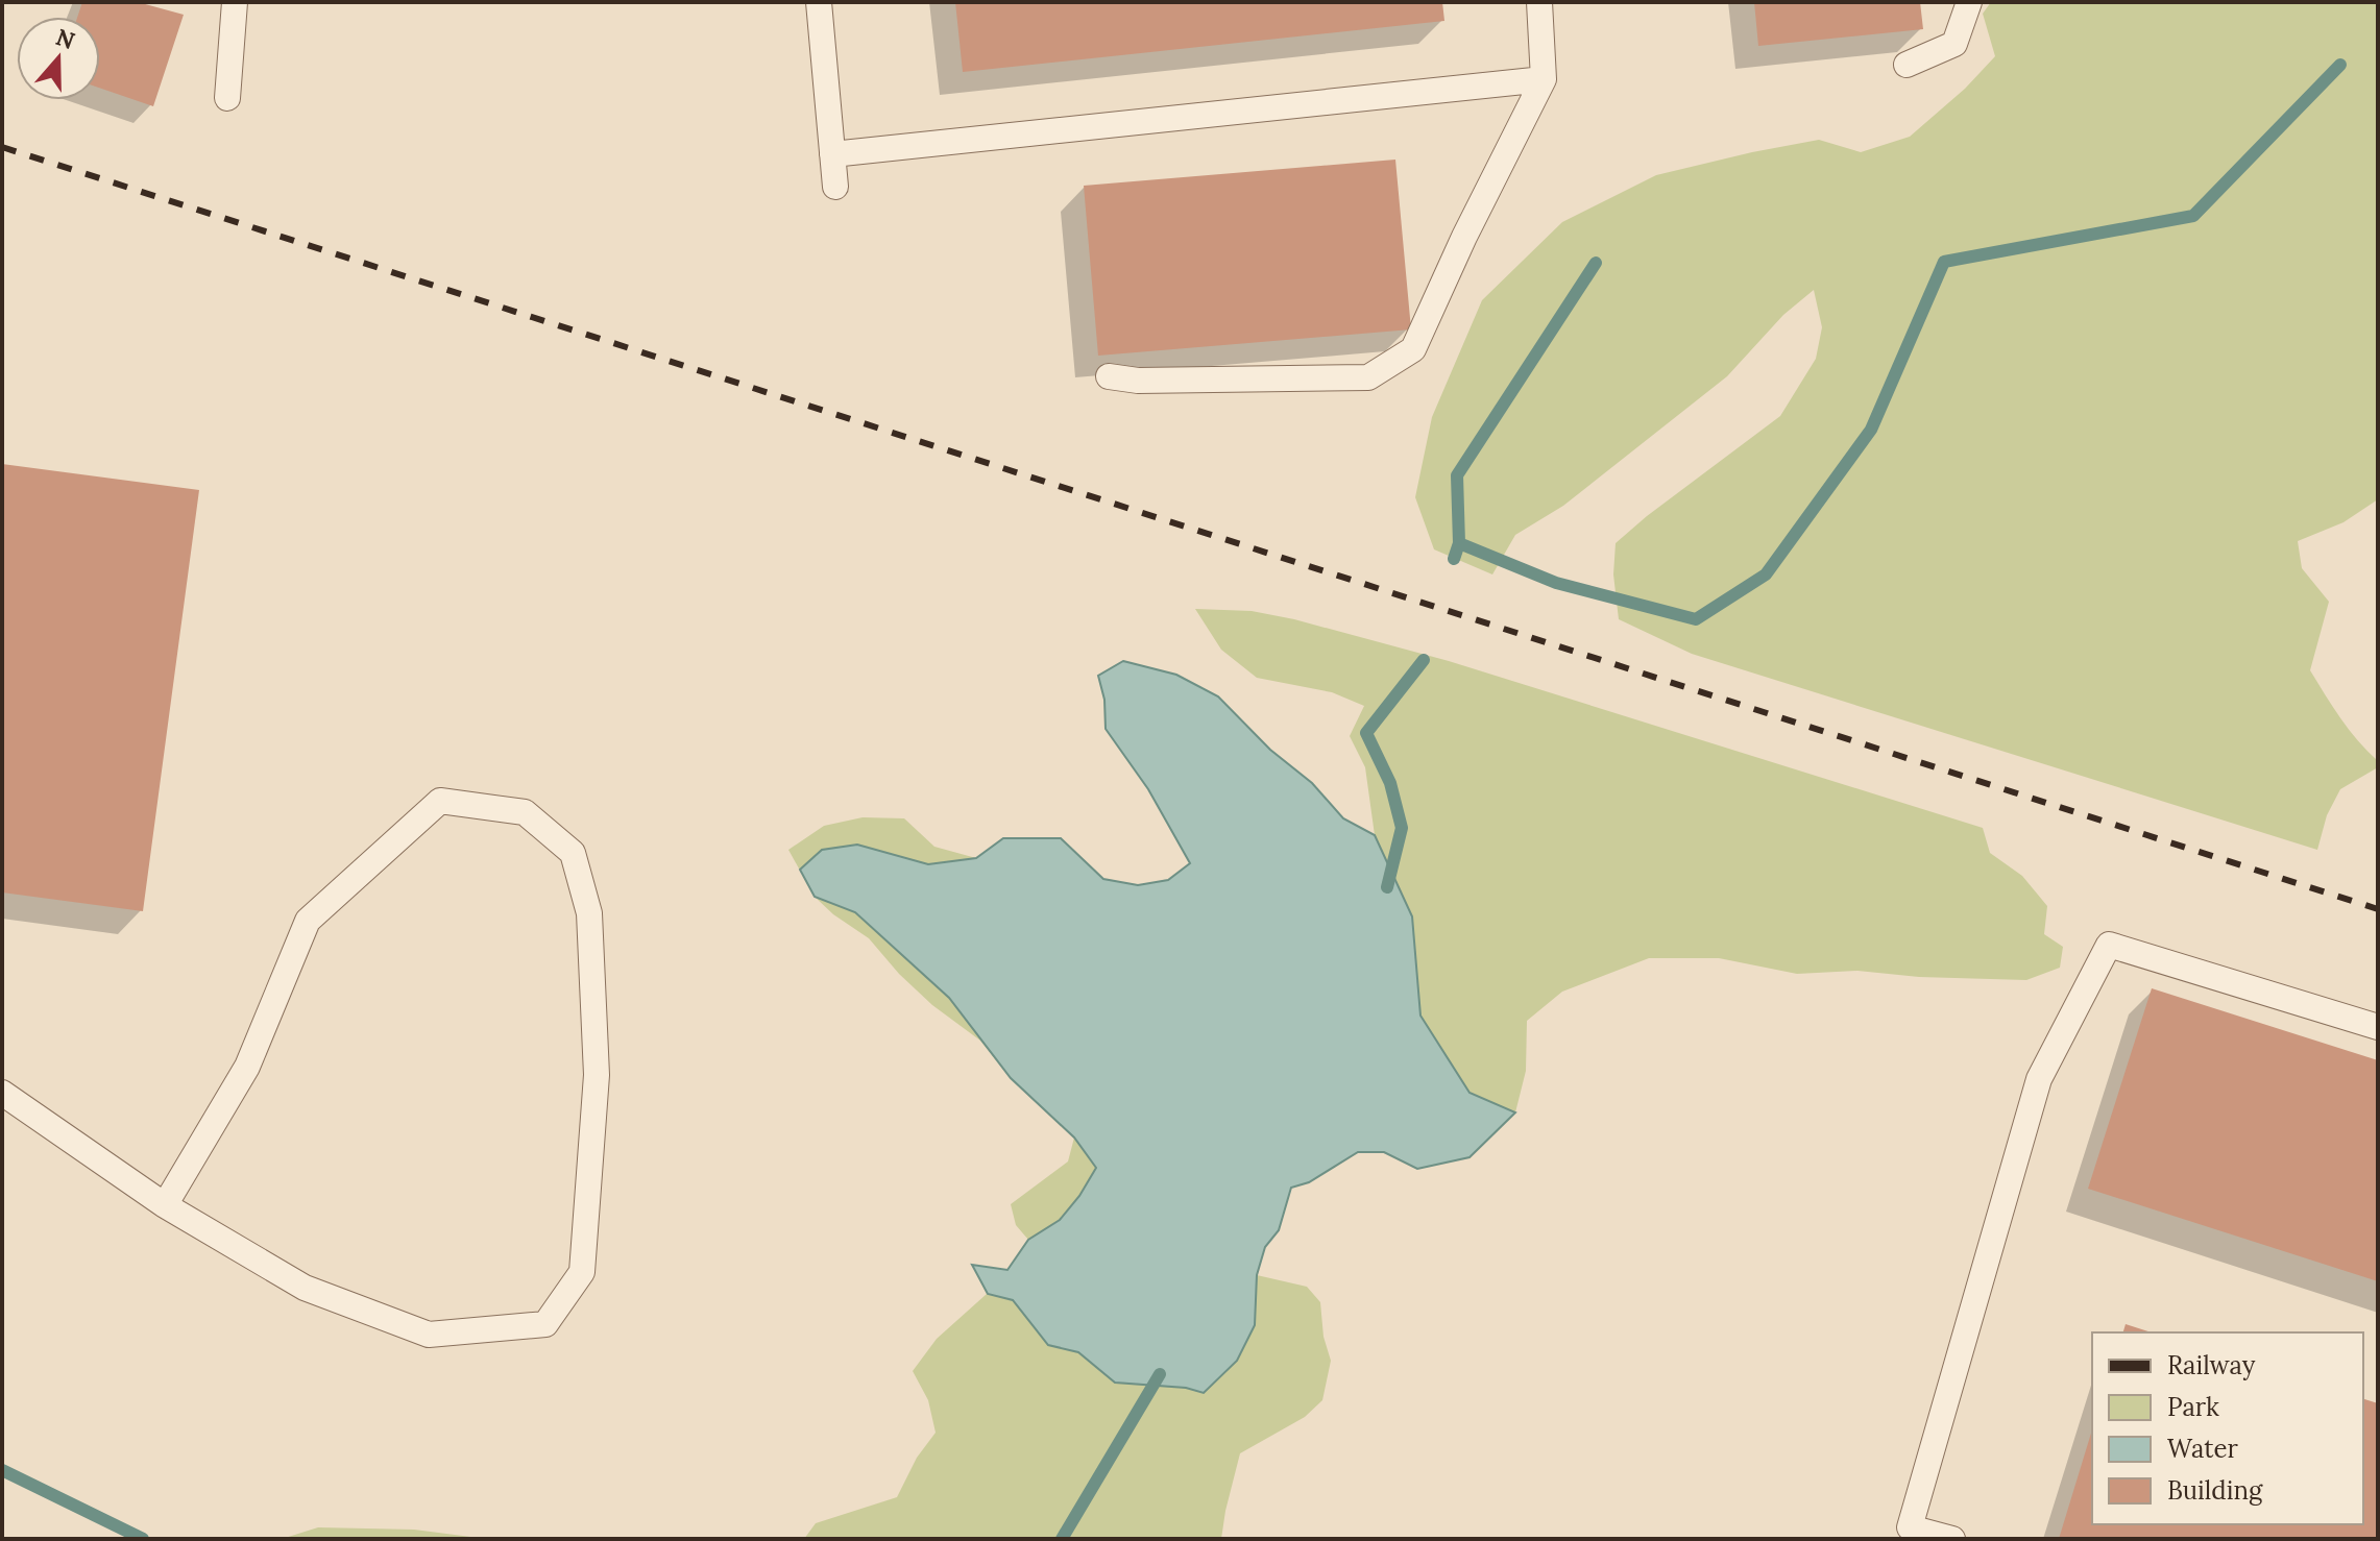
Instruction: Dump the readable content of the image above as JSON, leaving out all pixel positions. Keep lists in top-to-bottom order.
{
  "legend": [
    "Railway",
    "Park",
    "Water",
    "Building"
  ],
  "north": "top"
}
